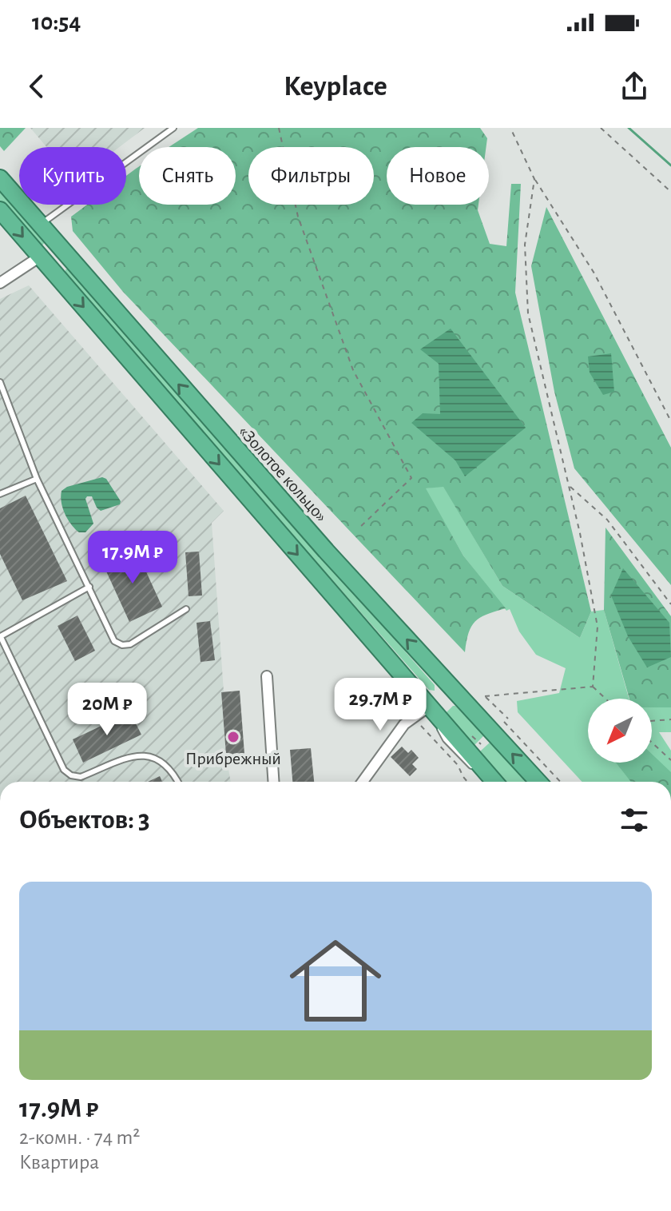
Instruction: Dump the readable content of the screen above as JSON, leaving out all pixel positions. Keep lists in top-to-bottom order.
{
  "streets": {
    "highway": ["«Золотое кольцо»"]
  },
  "places": ["Прибрежный"],
  "north": "bottom left",
  "page": {
    "status": "10:54",
    "header": "Keyplace",
    "chip": [
      "Купить",
      "Снять",
      "Фильтры",
      "Новое"
    ],
    "price": ["17.9M ₽", "29.7M ₽", "20M ₽"],
    "heading": "Объектов: 3",
    "list": [
      {
        "name": "17.9M ₽",
        "note": "2-комн. · 74 m² · Квартира"
      }
    ]
  }
}
